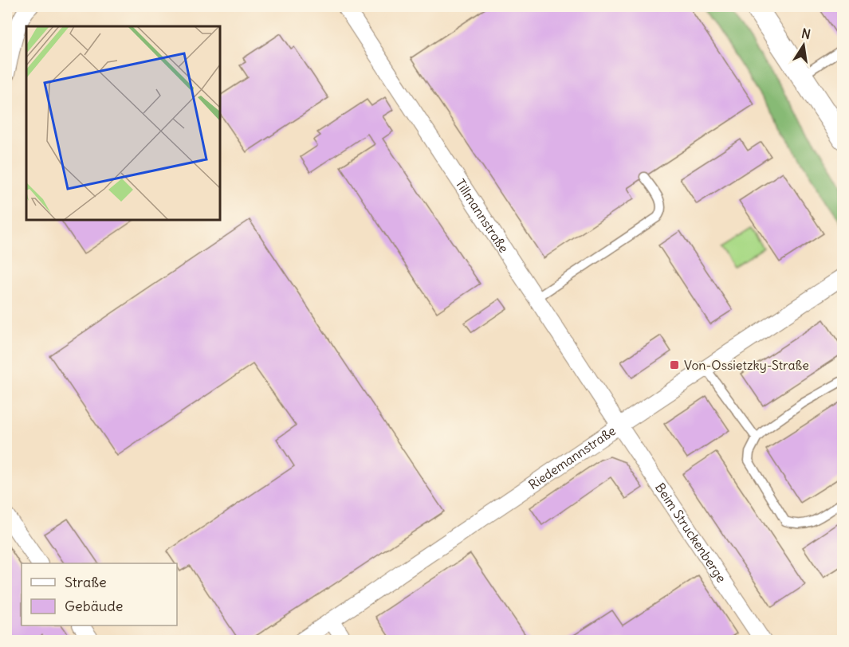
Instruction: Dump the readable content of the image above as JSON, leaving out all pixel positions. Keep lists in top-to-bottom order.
{
  "streets": {
    "street": ["Tillmannstraße", "Riedemannstraße", "Beim Struckenberge"]
  },
  "crossings": [
    ["Tillmannstraße", "Riedemannstraße"],
    ["Tillmannstraße", "Beim Struckenberge"],
    ["Riedemannstraße", "Beim Struckenberge"]
  ],
  "places": {
    "transit": ["Von-Ossietzky-Straße"]
  },
  "legend": ["Straße", "Gebäude"],
  "north": "top"
}
